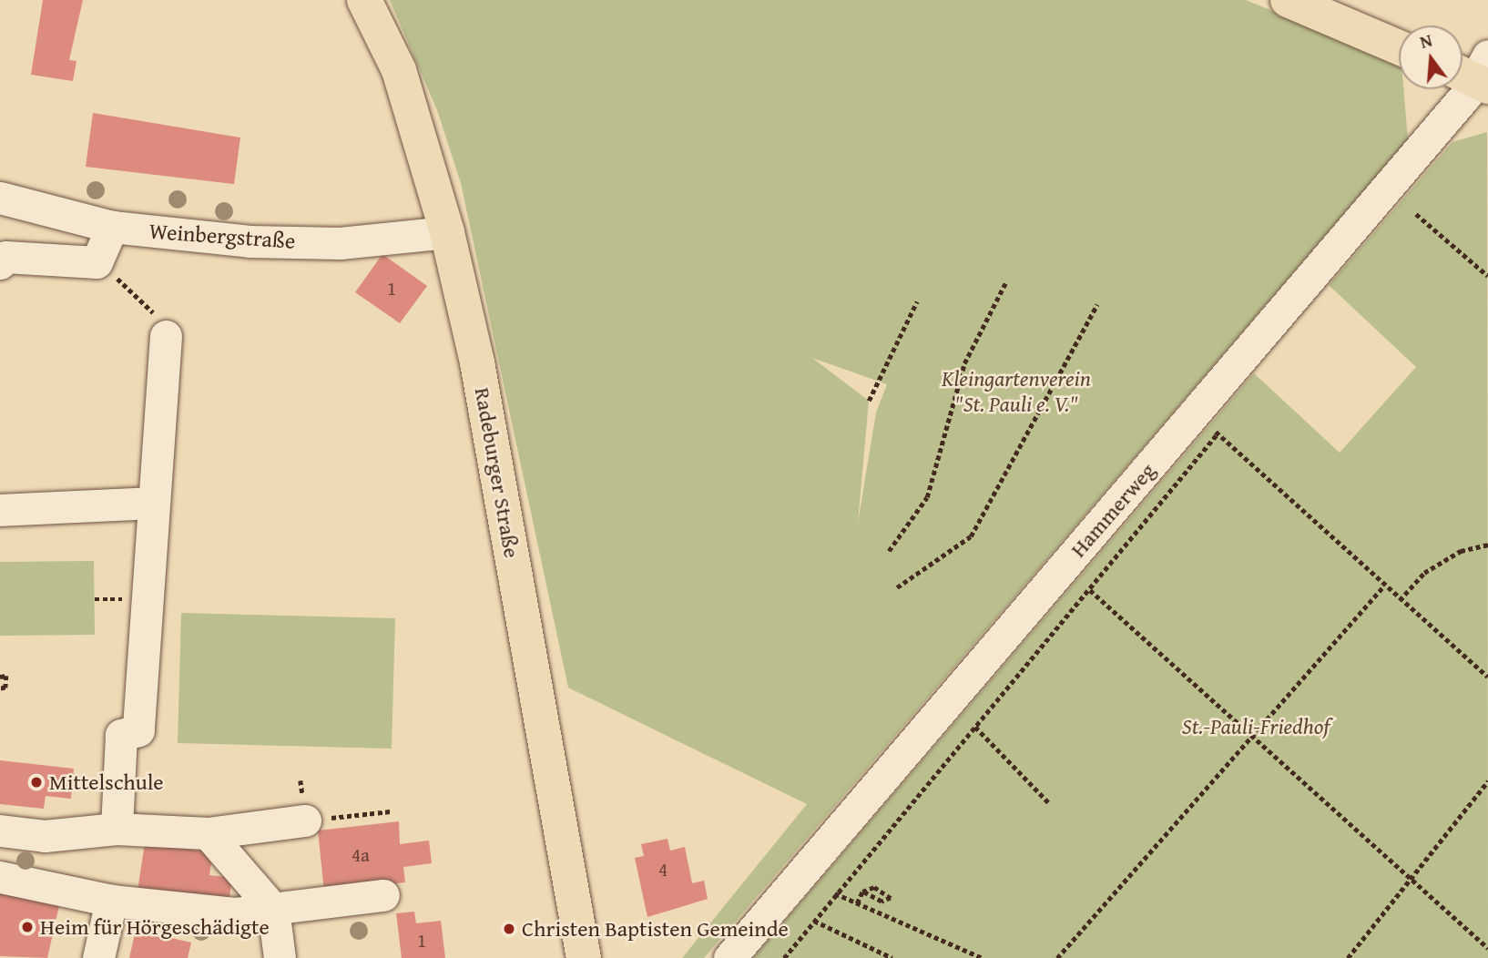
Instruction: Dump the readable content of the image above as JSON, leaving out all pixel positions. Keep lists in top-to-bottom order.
{
  "streets": {
    "main road": ["Radeburger Straße"],
    "street": ["Weinbergstraße", "Hammerweg"]
  },
  "crossings": [
    ["Weinbergstraße", "Radeburger Straße"]
  ],
  "parks": ["Kleingartenverein \"St. Pauli e. V.\"", "St.-Pauli-Friedhof"],
  "places": ["Mittelschule", "Heim für Hörgeschädigte", "Christen Baptisten Gemeinde"],
  "house_numbers": [
    "1",
    "4a",
    "4",
    "1"
  ],
  "north": "top"
}
